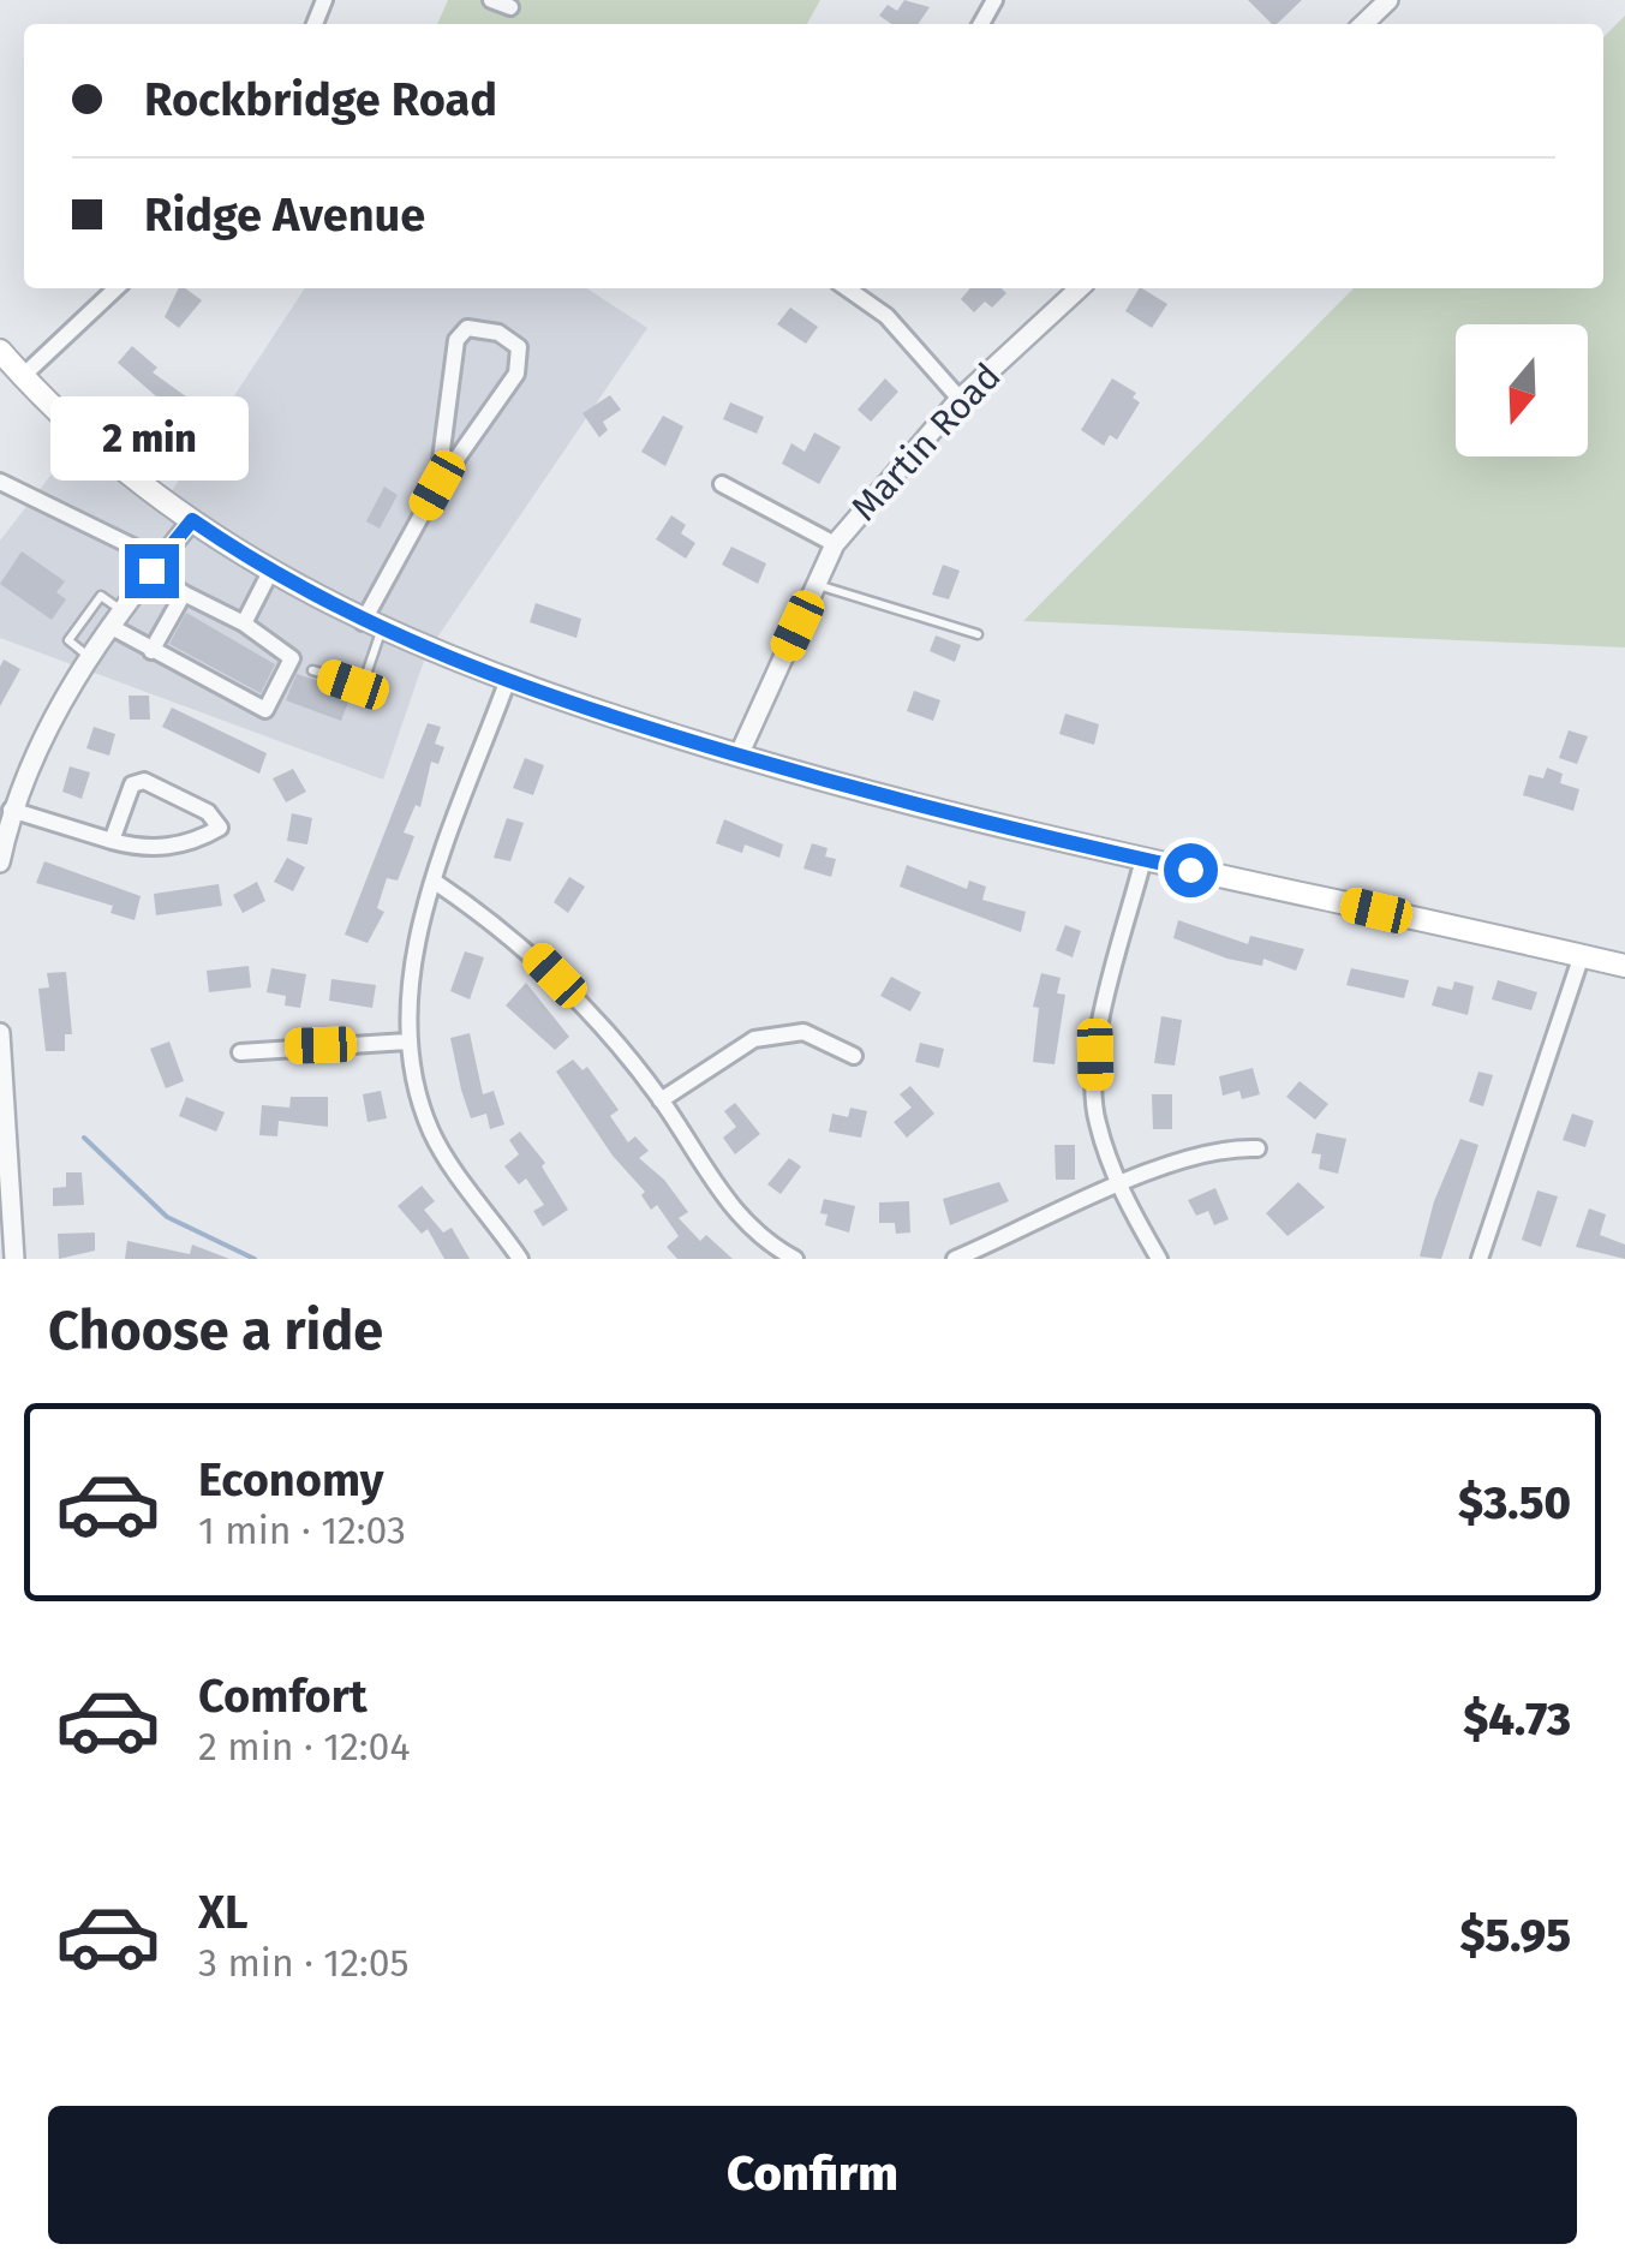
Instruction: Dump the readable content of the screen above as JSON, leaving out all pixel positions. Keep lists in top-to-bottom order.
{
  "streets": {
    "street": ["Martin Road"]
  },
  "north": "bottom",
  "page": {
    "banner": ["Rockbridge Road", "Ridge Avenue"],
    "bubble": "2 min",
    "heading": "Choose a ride",
    "list": [
      {
        "name": "Economy",
        "note": "1 min · 12:03",
        "value": "$3.50"
      },
      {
        "name": "Comfort",
        "note": "2 min · 12:04",
        "value": "$4.73"
      },
      {
        "name": "XL",
        "note": "3 min · 12:05",
        "value": "$5.95"
      }
    ],
    "buttons": "Confirm"
  }
}
